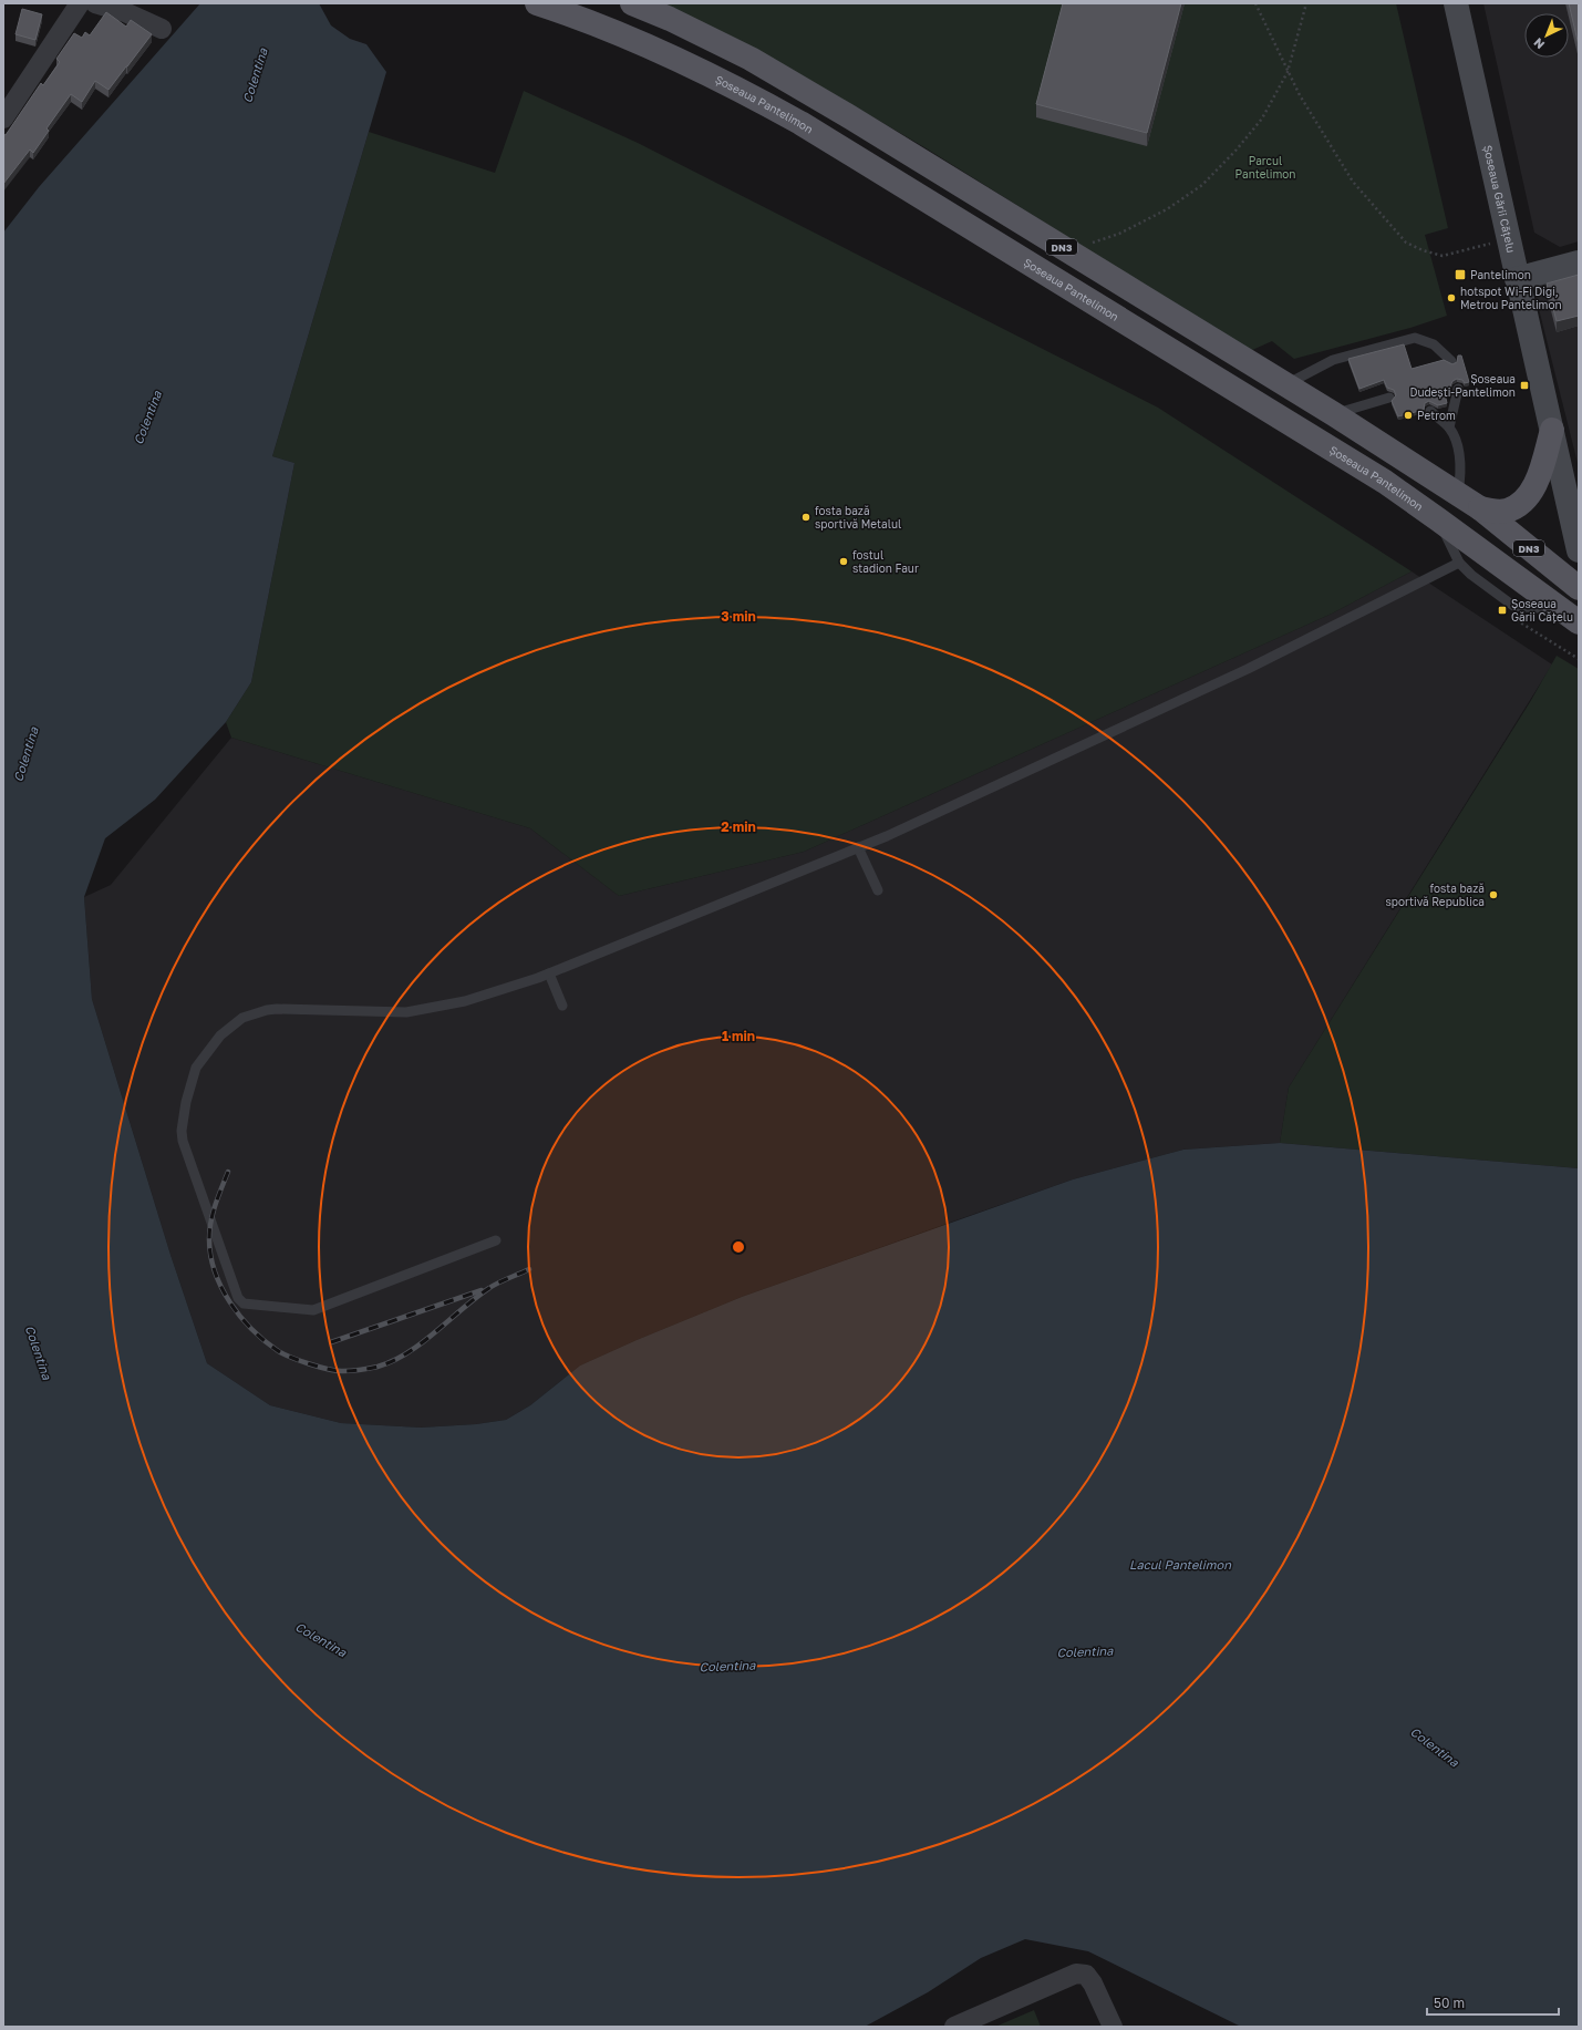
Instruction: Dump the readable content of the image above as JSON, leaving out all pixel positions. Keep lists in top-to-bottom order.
{
  "streets": {
    "main road": ["Șoseaua Pantelimon", "Șoseaua Gării Cățelu", "DN3"]
  },
  "water": ["Colentina", "Lacul Pantelimon"],
  "parks": ["Parcul Pantelimon"],
  "places": {
    "transit": ["Pantelimon", "Șoseaua Dudești-Pantelimon", "Șoseaua Gării Cățelu"],
    "other": [
      "hotspot Wi-Fi Digi, Metrou Pantelimon",
      "Petrom",
      "fosta bază sportivă Metalul",
      "fostul stadion Faur",
      "fosta bază sportivă Republica"
    ]
  },
  "scale_bar": "50 m",
  "north": "bottom left",
  "rings": ["3 min", "2 min", "1 min"]
}
